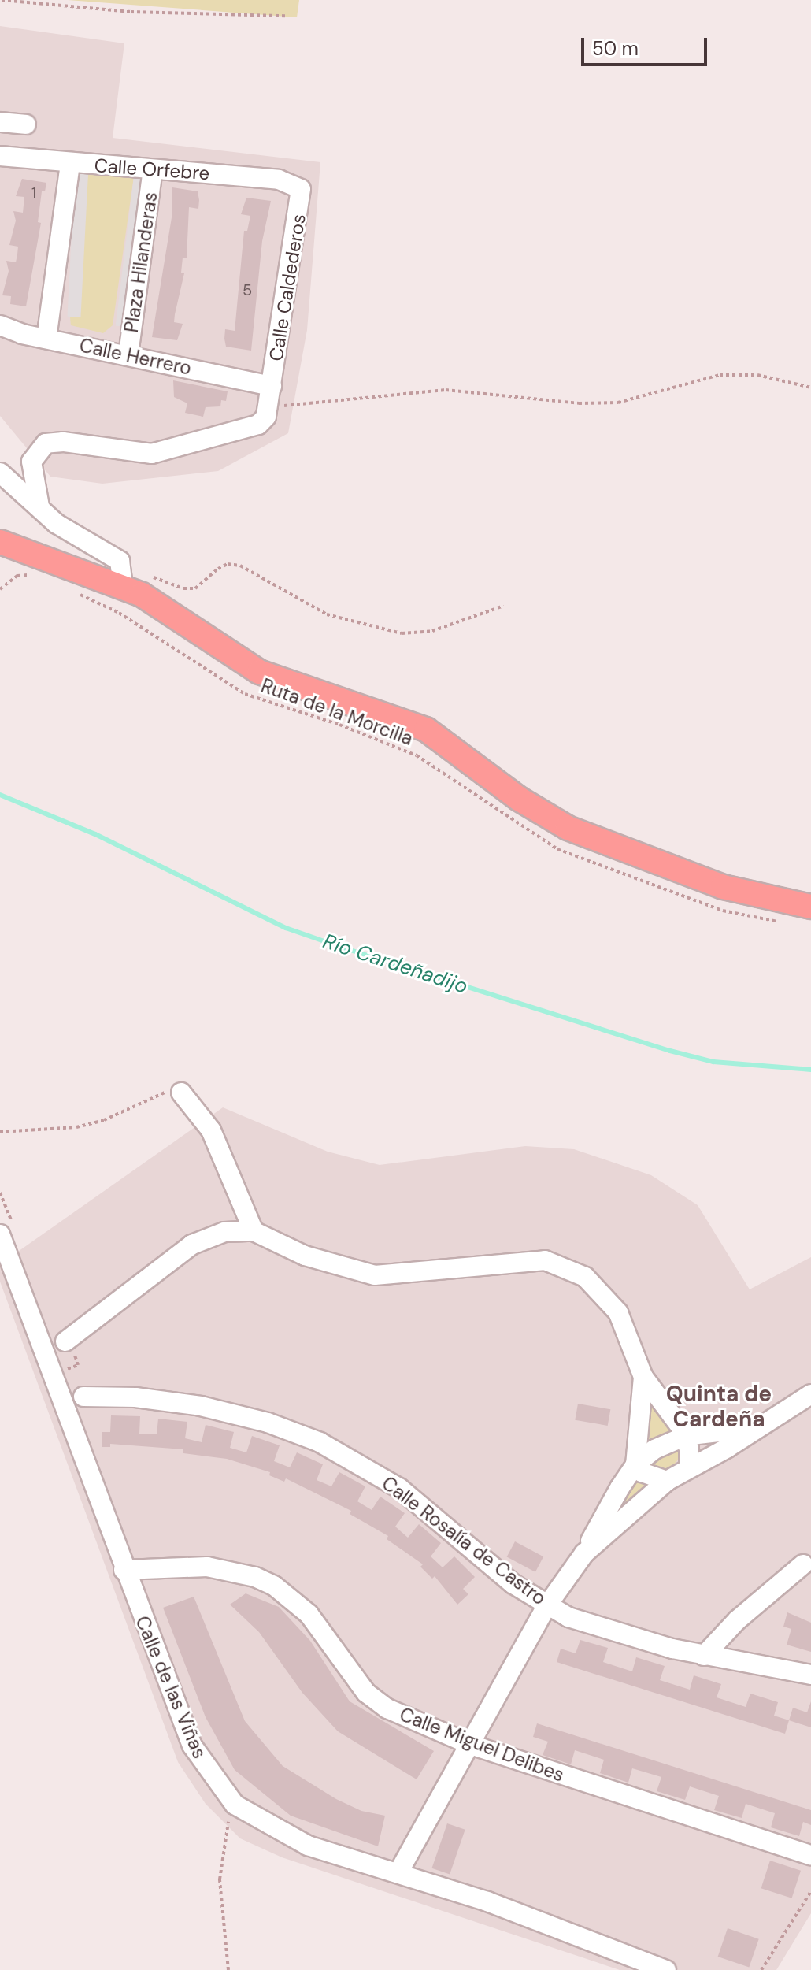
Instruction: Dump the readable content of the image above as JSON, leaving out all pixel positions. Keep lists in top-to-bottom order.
{
  "streets": {
    "street": [
      "Calle Orfebre",
      "Plaza Hilanderas",
      "Calle Caldederos",
      "Calle Herrero",
      "Calle Rosalía de Castro",
      "Calle de las Viñas",
      "Calle Miguel Delibes"
    ],
    "path": ["Ruta de la Morcilla"]
  },
  "crossings": [
    ["Calle Orfebre", "Plaza Hilanderas"],
    ["Calle Orfebre", "Calle Caldederos"],
    ["Plaza Hilanderas", "Calle Herrero"],
    ["Calle Caldederos", "Calle Herrero"],
    ["Calle de las Viñas", "Calle Miguel Delibes"]
  ],
  "districts": ["Quinta de Cardeña"],
  "water": ["Río Cardeñadijo"],
  "house_numbers": ["1", "5"],
  "scale_bar": "50 m"
}
